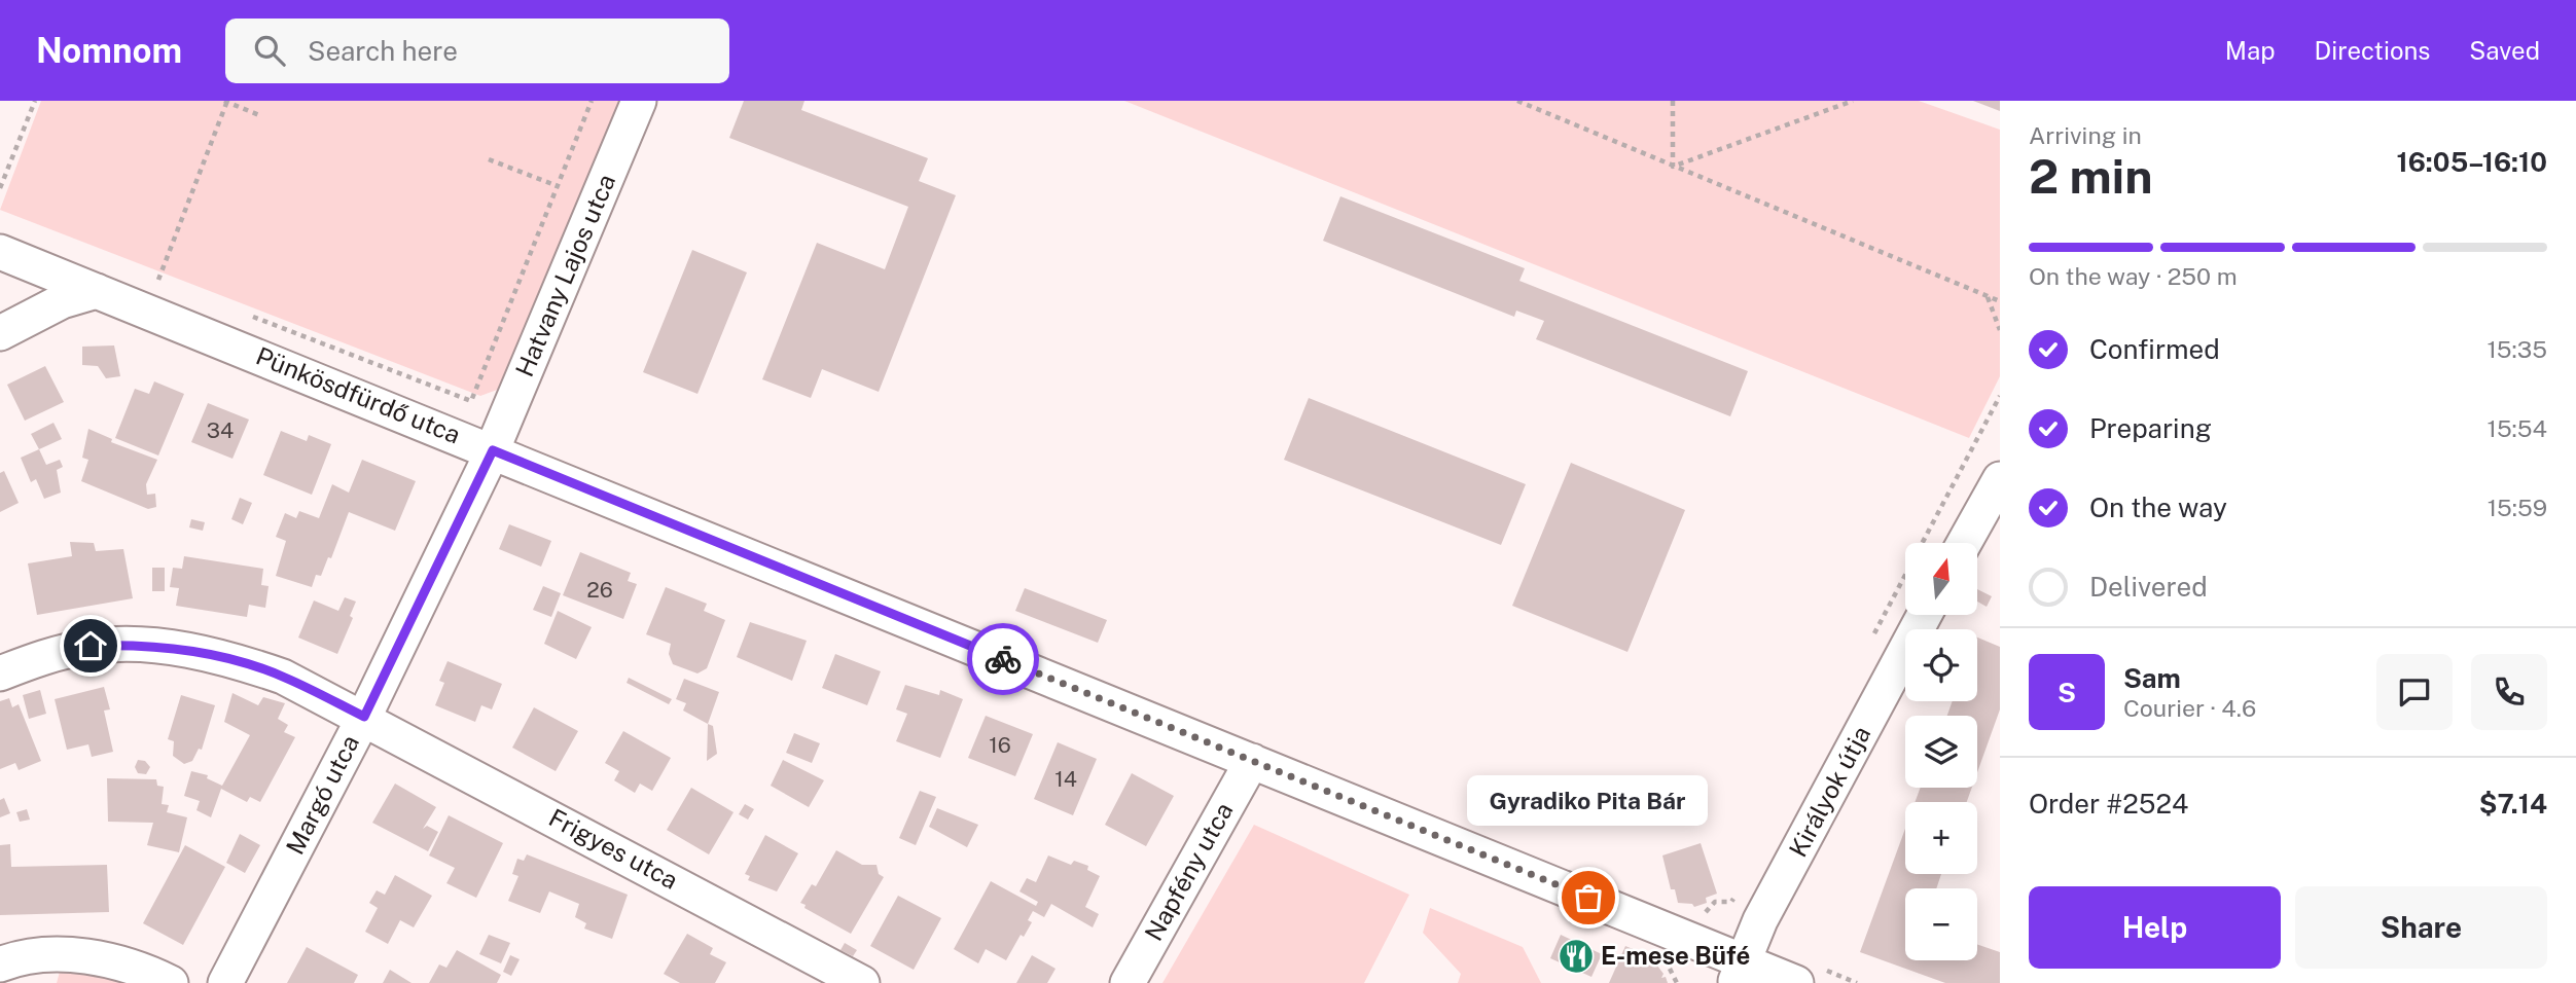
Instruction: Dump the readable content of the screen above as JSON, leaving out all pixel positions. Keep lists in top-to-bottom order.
{
  "streets": {
    "street": [
      "Hatvany Lajos utca",
      "Pünkösdfürdő utca",
      "Királyok útja",
      "Margó utca",
      "Frigyes utca",
      "Napfény utca"
    ]
  },
  "crossings": [
    ["Hatvany Lajos utca", "Pünkösdfürdő utca"],
    ["Hatvany Lajos utca", "Margó utca"],
    ["Pünkösdfürdő utca", "Királyok útja"],
    ["Pünkösdfürdő utca", "Margó utca"],
    ["Pünkösdfürdő utca", "Napfény utca"],
    ["Margó utca", "Frigyes utca"]
  ],
  "places": {
    "other": ["Gyradiko Pita Bár"],
    "restaurant": ["E-mese Büfé"]
  },
  "house_numbers": [
    "34",
    "26",
    "16",
    "14"
  ],
  "north": "top",
  "page": {
    "header": "Nomnom",
    "search": "Search here",
    "nav": ["Map", "Directions", "Saved"],
    "heading": ["2 min", "Arriving in", "16:05–16:10"],
    "panel": [
      "Sam",
      "Courier · 4.6",
      "Order #2524",
      "$7.14"
    ],
    "bar": "On the way · 250 m",
    "list": [
      ["Confirmed", "15:35"],
      ["Preparing", "15:54"],
      ["On the way", "15:59"],
      "Delivered"
    ],
    "map_buttons": ["+", "−"],
    "round": "S",
    "bubble": "Gyradiko Pita Bár",
    "buttons": ["Help", "Share"]
  }
}
